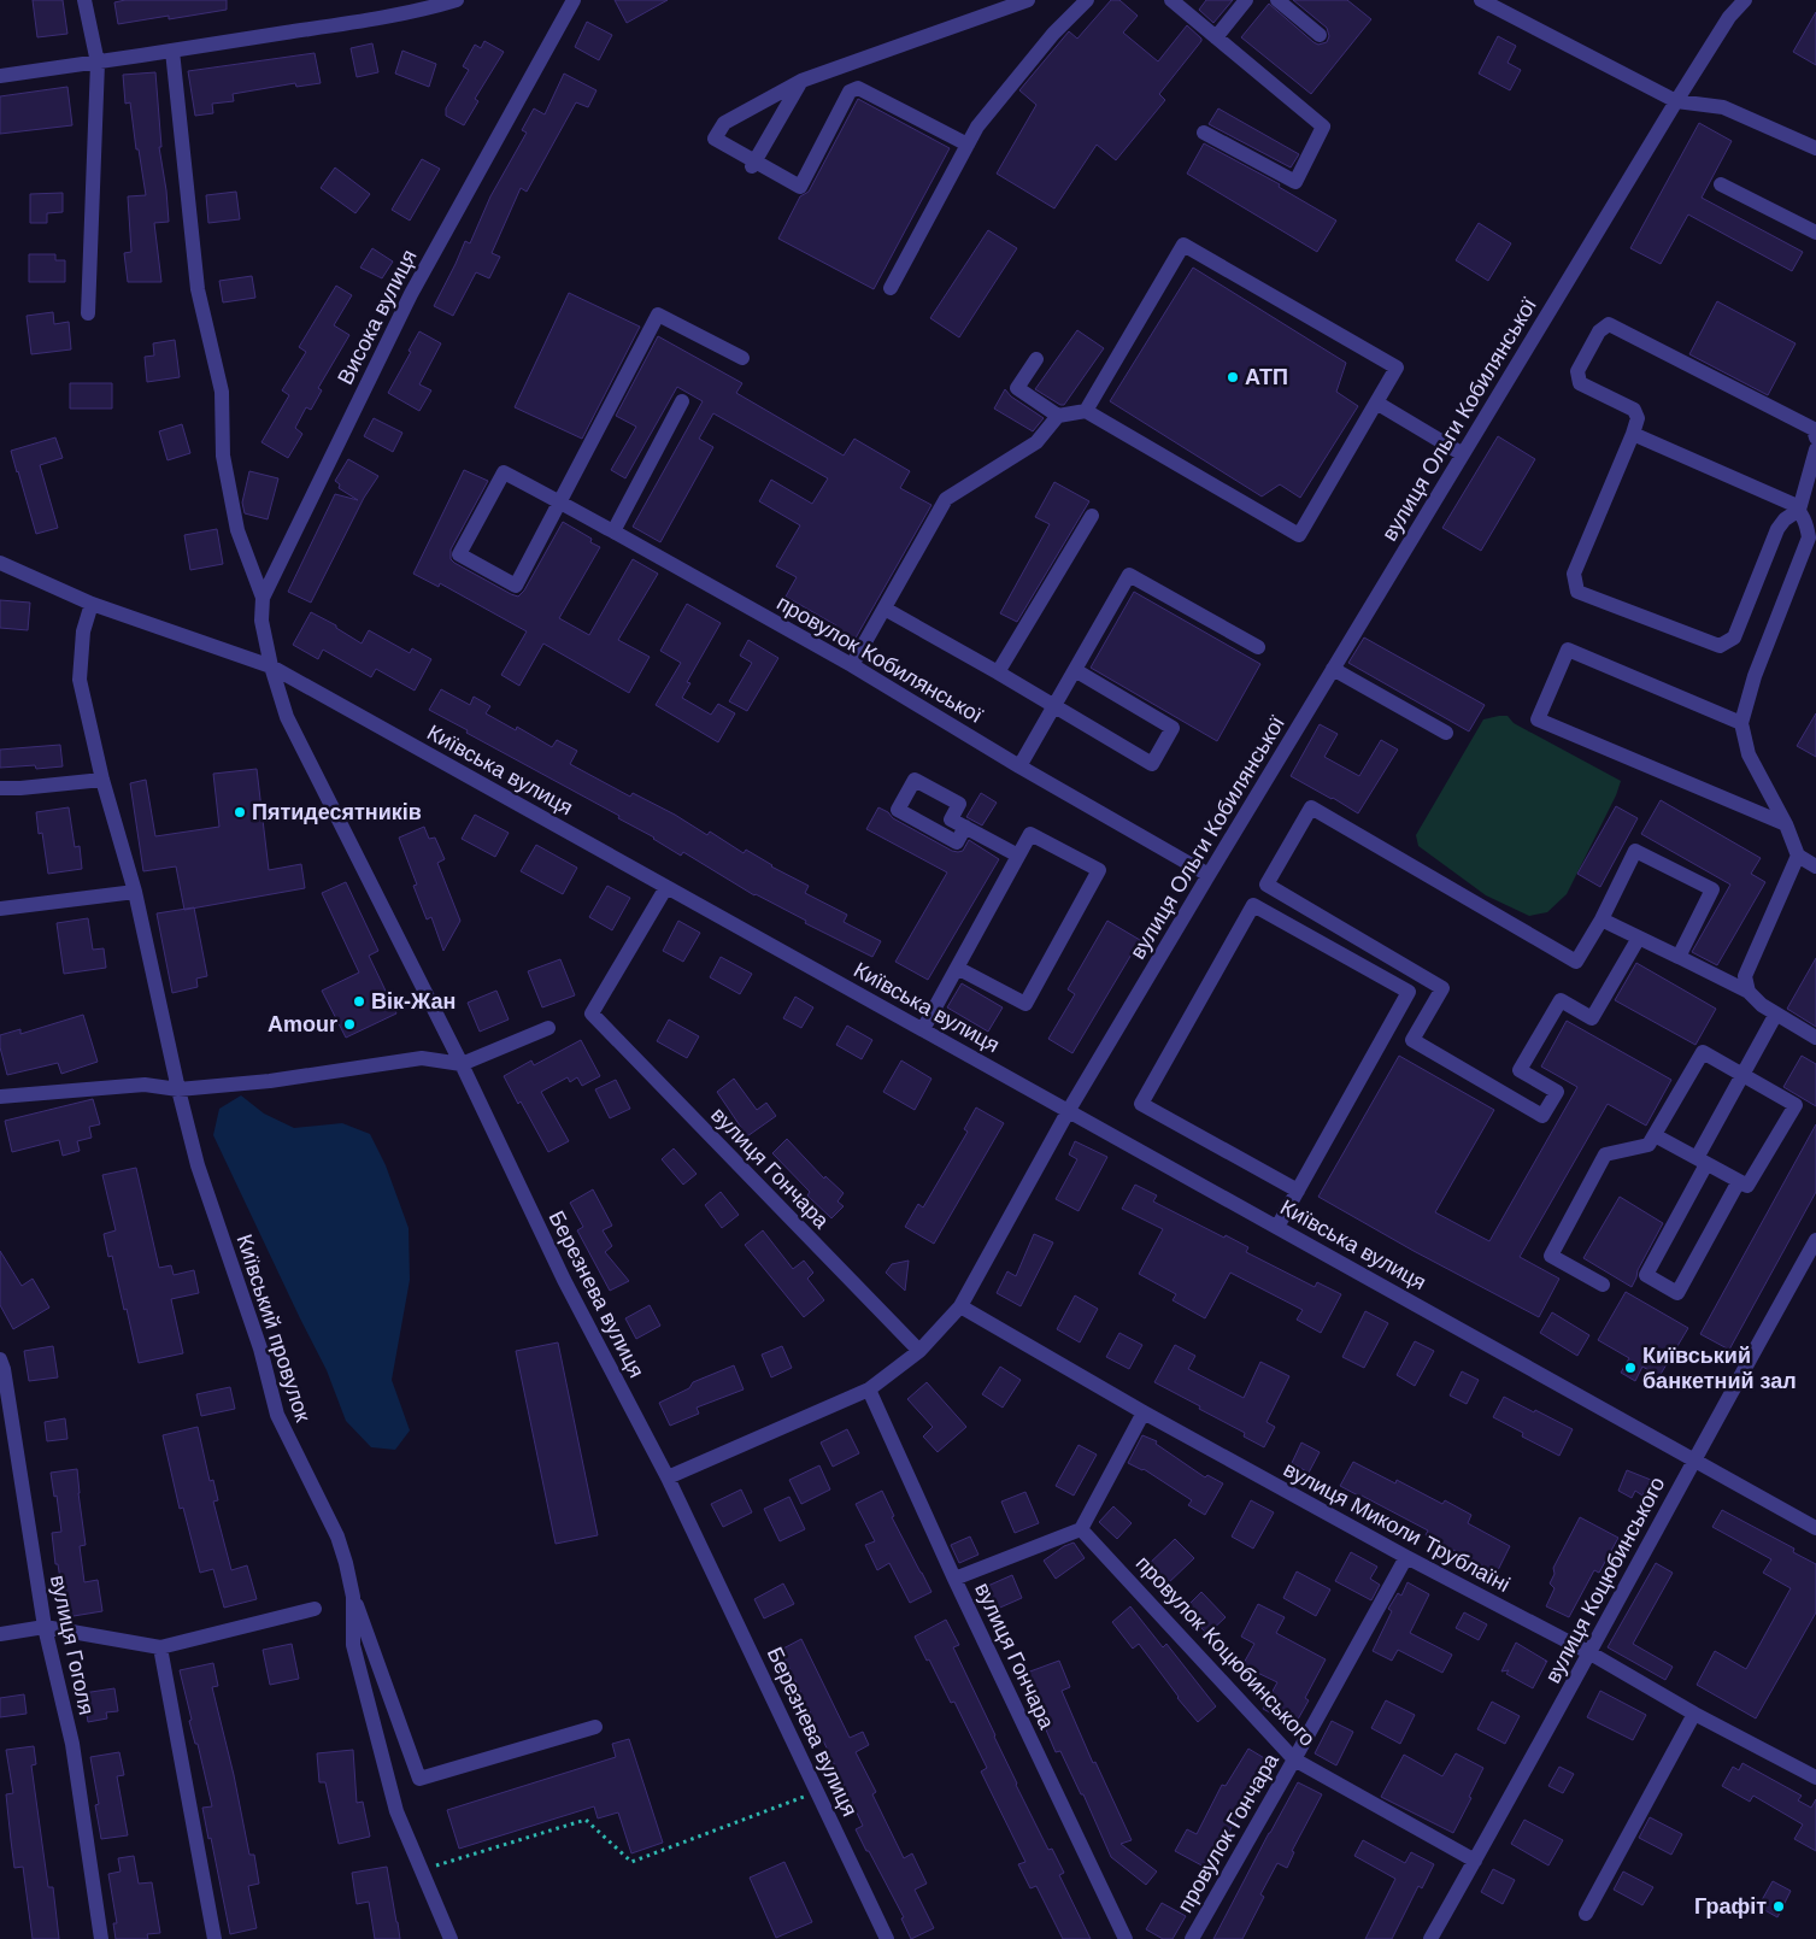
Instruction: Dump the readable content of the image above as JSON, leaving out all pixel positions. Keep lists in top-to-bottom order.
{
  "streets": {
    "street": [
      "Висока вулиця",
      "вулиця Ольги Кобилянської",
      "провулок Кобилянської",
      "Київська вулиця",
      "вулиця Гончара",
      "Березнева вулиця",
      "Київський провулок",
      "вулиця Миколи Трублаїні",
      "вулиця Коцюбинського",
      "вулиця Гоголя",
      "провулок Коцюбинського",
      "провулок Гончара"
    ]
  },
  "crossings": [
    ["Висока вулиця", "Київська вулиця"],
    ["Висока вулиця", "Березнева вулиця"],
    ["вулиця Ольги Кобилянської", "провулок Кобилянської"],
    ["вулиця Ольги Кобилянської", "Київська вулиця"],
    ["вулиця Ольги Кобилянської", "вулиця Гончара"],
    ["вулиця Ольги Кобилянської", "Березнева вулиця"],
    ["вулиця Ольги Кобилянської", "вулиця Миколи Трублаїні"],
    ["Київська вулиця", "вулиця Гончара"],
    ["Київська вулиця", "Березнева вулиця"],
    ["Київська вулиця", "Київський провулок"],
    ["Київська вулиця", "вулиця Коцюбинського"],
    ["вулиця Миколи Трублаїні", "вулиця Коцюбинського"],
    ["вулиця Миколи Трублаїні", "провулок Гончара"],
    ["вулиця Коцюбинського", "провулок Коцюбинського"],
    ["провулок Коцюбинського", "провулок Гончара"]
  ],
  "places": [
    "АТП",
    "Пятидесятників",
    "Вік-Жан",
    "Amour",
    "Київський банкетний зал",
    "Графіт"
  ]
}
